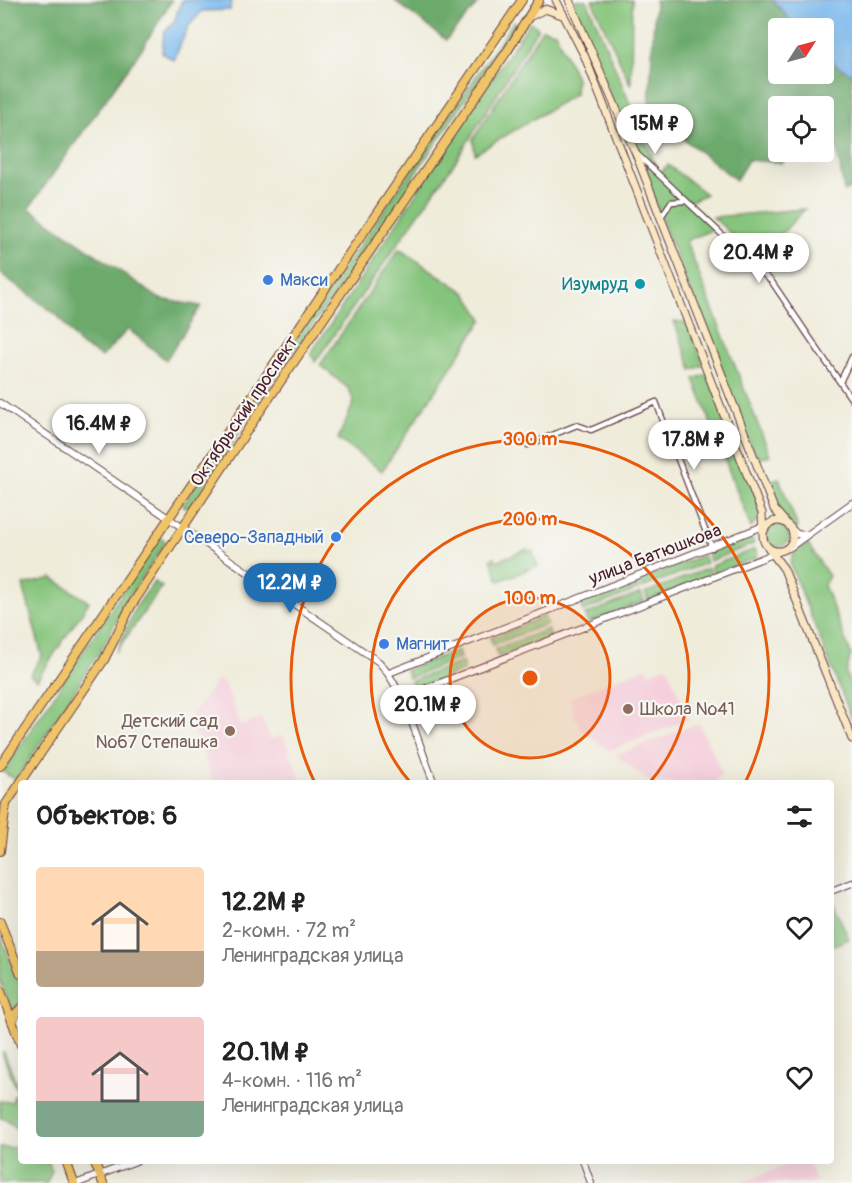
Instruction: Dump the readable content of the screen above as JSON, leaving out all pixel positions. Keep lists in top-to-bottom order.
{
  "streets": {
    "main road": ["Октябрьский проспект"],
    "street": ["улица Батюшкова"]
  },
  "places": [
    "Макси",
    "Изумруд",
    "Северо-Западный",
    "Магнит",
    "Школа №41",
    "Детский сад №67 Степашка"
  ],
  "north": "top right",
  "page": {
    "price": [
      "15M ₽",
      "20.4M ₽",
      "16.4M ₽",
      "17.8M ₽",
      "12.2M ₽",
      "20.1M ₽"
    ],
    "heading": "Объектов: 6",
    "list": [
      {
        "name": "12.2M ₽",
        "note": "2-комн. · 72 m² · Ленинградская улица"
      },
      {
        "name": "20.1M ₽",
        "note": "4-комн. · 116 m² · Ленинградская улица"
      }
    ]
  },
  "rings": ["300 m", "200 m", "100 m"]
}
